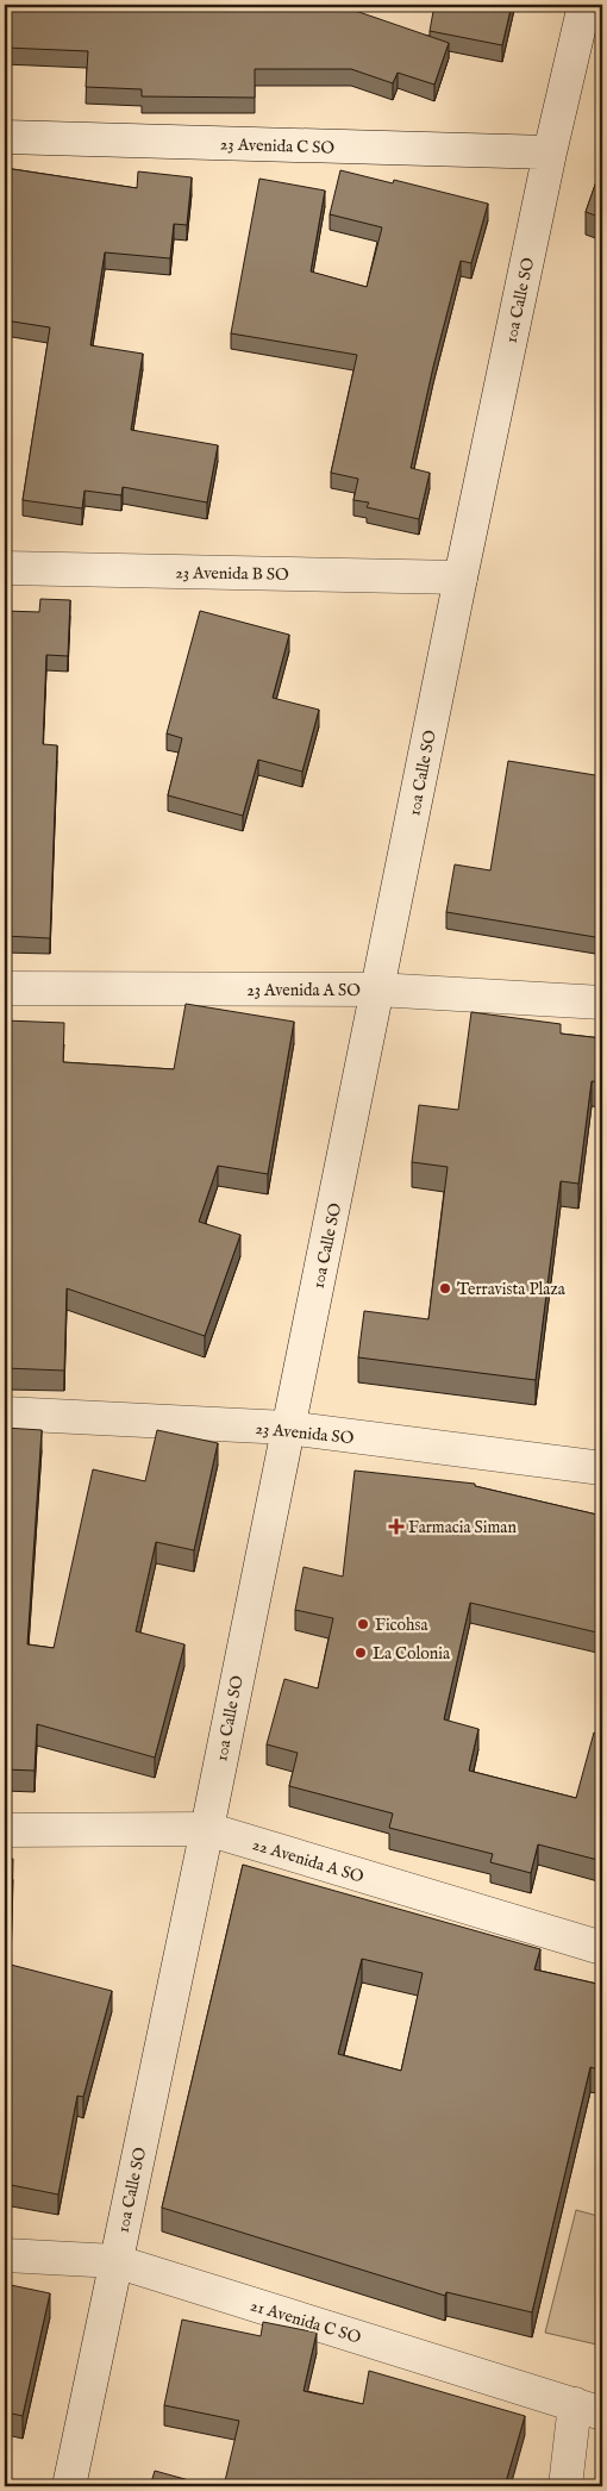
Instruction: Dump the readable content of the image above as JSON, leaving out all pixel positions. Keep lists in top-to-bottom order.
{
  "streets": {
    "street": [
      "23 Avenida C SO",
      "10a Calle SO",
      "23 Avenida B SO",
      "23 Avenida A SO",
      "23 Avenida SO",
      "22 Avenida A SO",
      "21 Avenida C SO"
    ]
  },
  "crossings": [
    ["23 Avenida C SO", "10a Calle SO"],
    ["10a Calle SO", "23 Avenida B SO"],
    ["10a Calle SO", "23 Avenida A SO"],
    ["10a Calle SO", "23 Avenida SO"],
    ["10a Calle SO", "22 Avenida A SO"],
    ["10a Calle SO", "21 Avenida C SO"]
  ],
  "places": {
    "other": ["Terravista Plaza", "Ficohsa", "La Colonia"],
    "health": ["Farmacia Siman"]
  }
}
